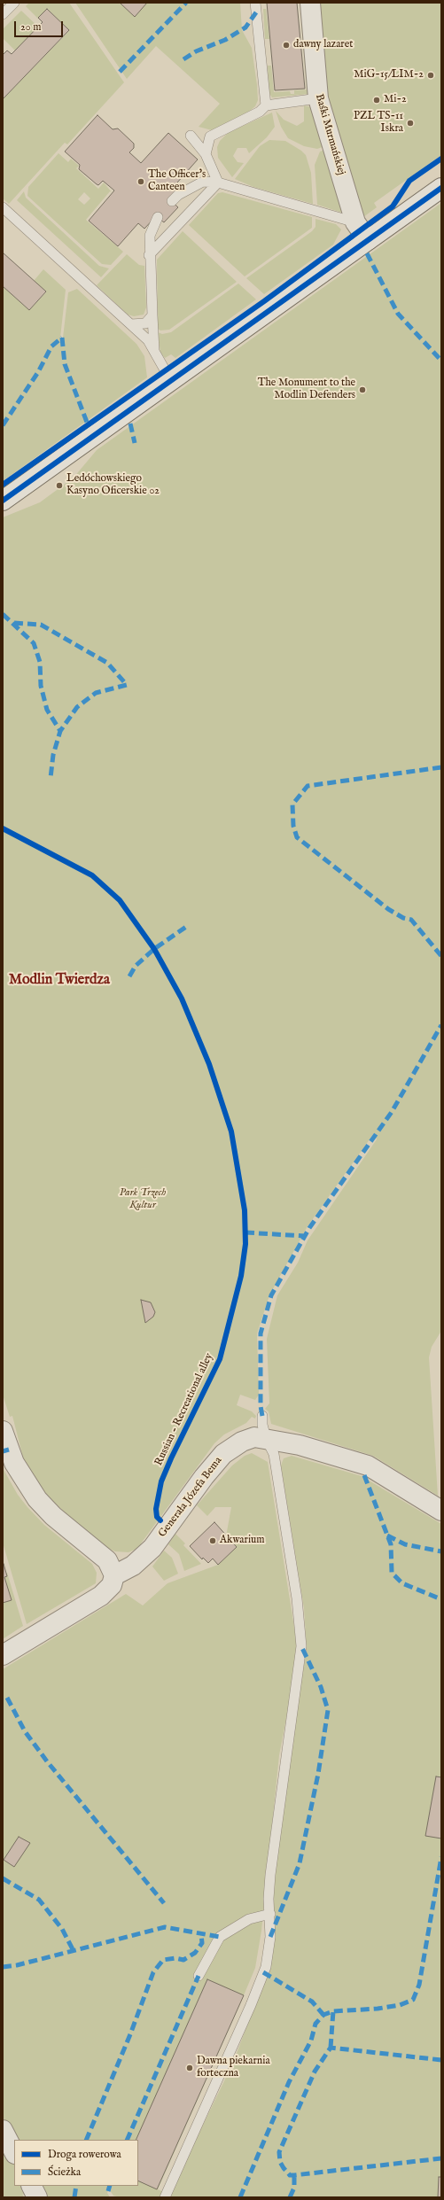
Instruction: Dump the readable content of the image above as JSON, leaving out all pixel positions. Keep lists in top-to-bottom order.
{
  "streets": {
    "street": ["Baśki Murmańskiej", "Generała Józefa Bema"],
    "cycle path": ["Russian - Recreational alley"]
  },
  "districts": ["Modlin Twierdza"],
  "parks": ["Park Trzech Kultur"],
  "places": [
    "dawny lazaret",
    "MiG-15/LIM-2",
    "Mi-2",
    "PZL TS-11 Iskra",
    "The Officer's Canteen",
    "The Monument to the Modlin Defenders",
    "Ledóchowskiego Kasyno Oficerskie 02",
    "Akwarium",
    "Dawna piekarnia forteczna"
  ],
  "legend": ["Droga rowerowa", "Ścieżka"],
  "scale_bar": "20 m"
}
